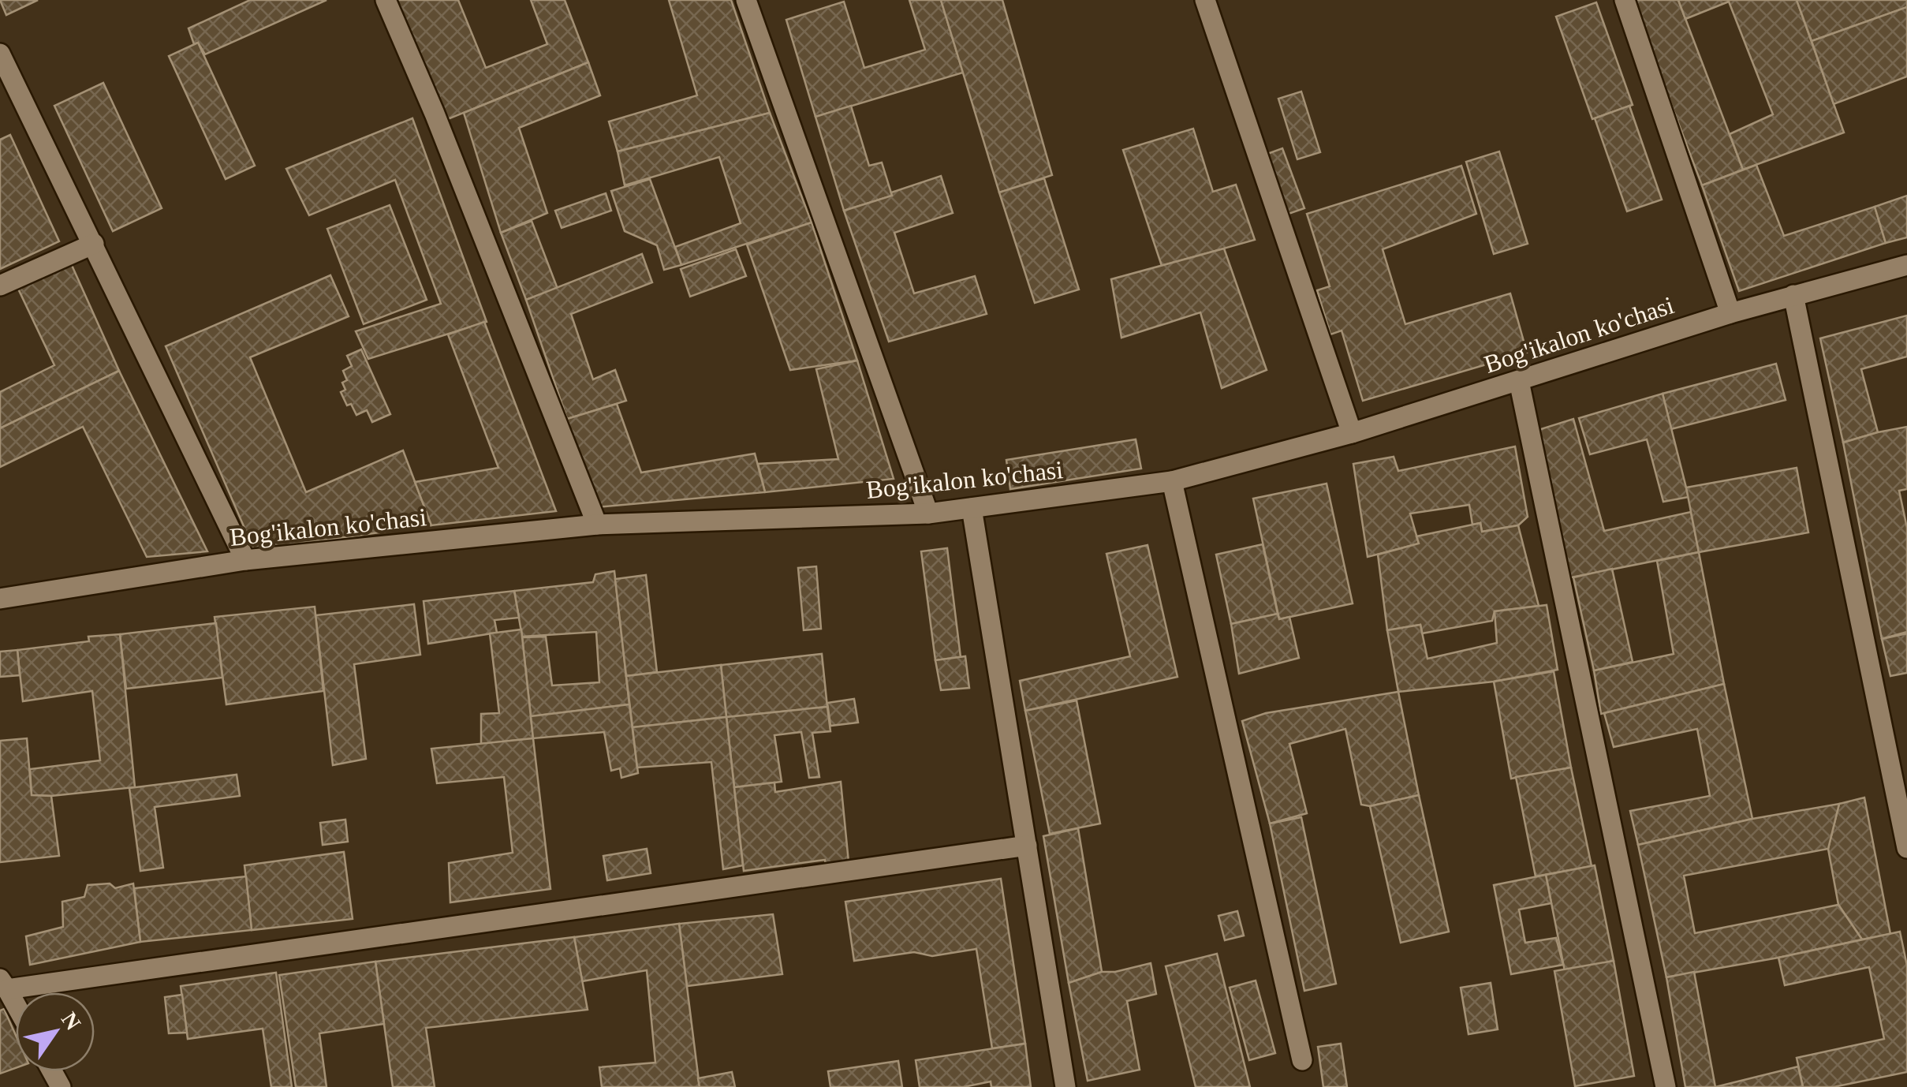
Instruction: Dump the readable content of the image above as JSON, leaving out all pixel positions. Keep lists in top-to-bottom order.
{
  "streets": {
    "street": ["Bog'ikalon ko'chasi"]
  },
  "north": "top right"
}
